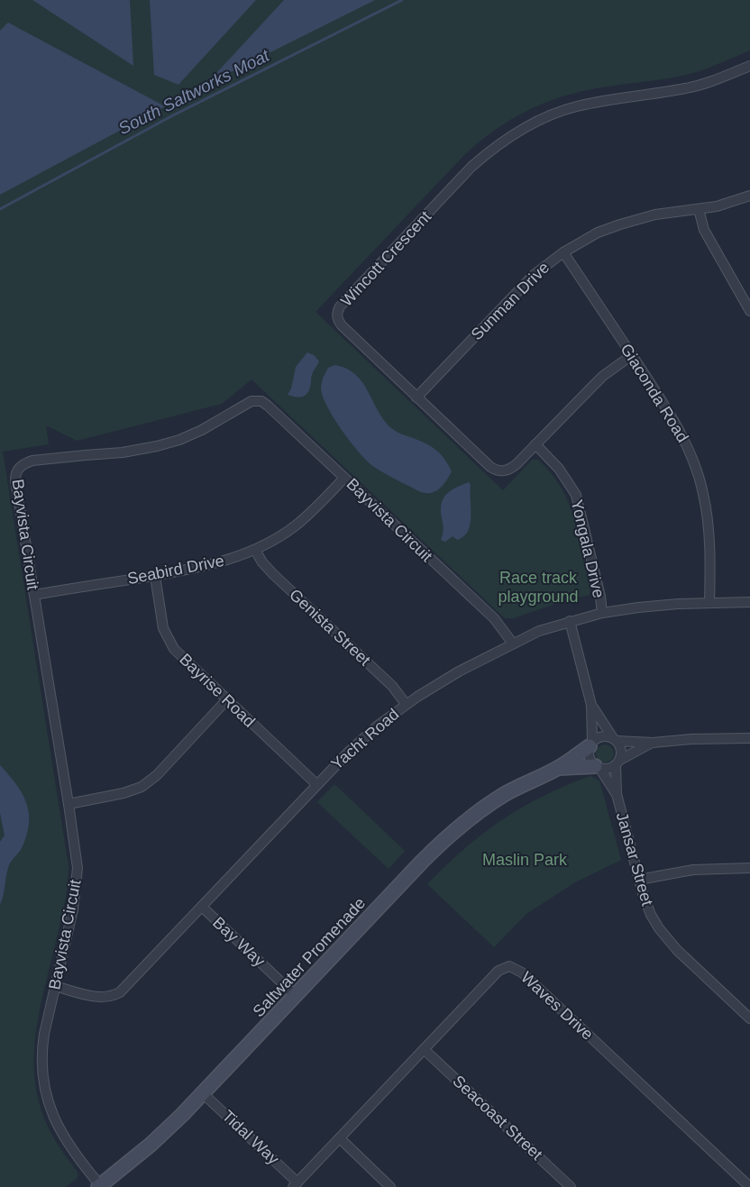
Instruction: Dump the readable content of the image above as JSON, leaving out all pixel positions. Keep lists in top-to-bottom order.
{
  "streets": {
    "street": [
      "Wincott Crescent",
      "Sunman Drive",
      "Giaconda Road",
      "Bayvista Circuit",
      "Yongala Drive",
      "Seabird Drive",
      "Genista Street",
      "Bayrise Road",
      "Yacht Road",
      "Jansar Street",
      "Bay Way",
      "Saltwater Promenade",
      "Waves Drive",
      "Seacoast Street",
      "Tidal Way"
    ]
  },
  "crossings": [
    ["Wincott Crescent", "Sunman Drive"],
    ["Wincott Crescent", "Giaconda Road"],
    ["Wincott Crescent", "Yongala Drive"],
    ["Sunman Drive", "Giaconda Road"],
    ["Giaconda Road", "Yacht Road"],
    ["Bayvista Circuit", "Seabird Drive"],
    ["Bayvista Circuit", "Yacht Road"],
    ["Bayvista Circuit", "Saltwater Promenade"],
    ["Yongala Drive", "Yacht Road"],
    ["Seabird Drive", "Genista Street"],
    ["Seabird Drive", "Bayrise Road"],
    ["Genista Street", "Yacht Road"],
    ["Bayrise Road", "Yacht Road"],
    ["Yacht Road", "Bay Way"],
    ["Jansar Street", "Saltwater Promenade"],
    ["Bay Way", "Saltwater Promenade"],
    ["Saltwater Promenade", "Tidal Way"],
    ["Waves Drive", "Seacoast Street"],
    ["Waves Drive", "Tidal Way"]
  ],
  "water": ["South Saltworks Moat"],
  "parks": ["Race track playground", "Maslin Park"]
}
